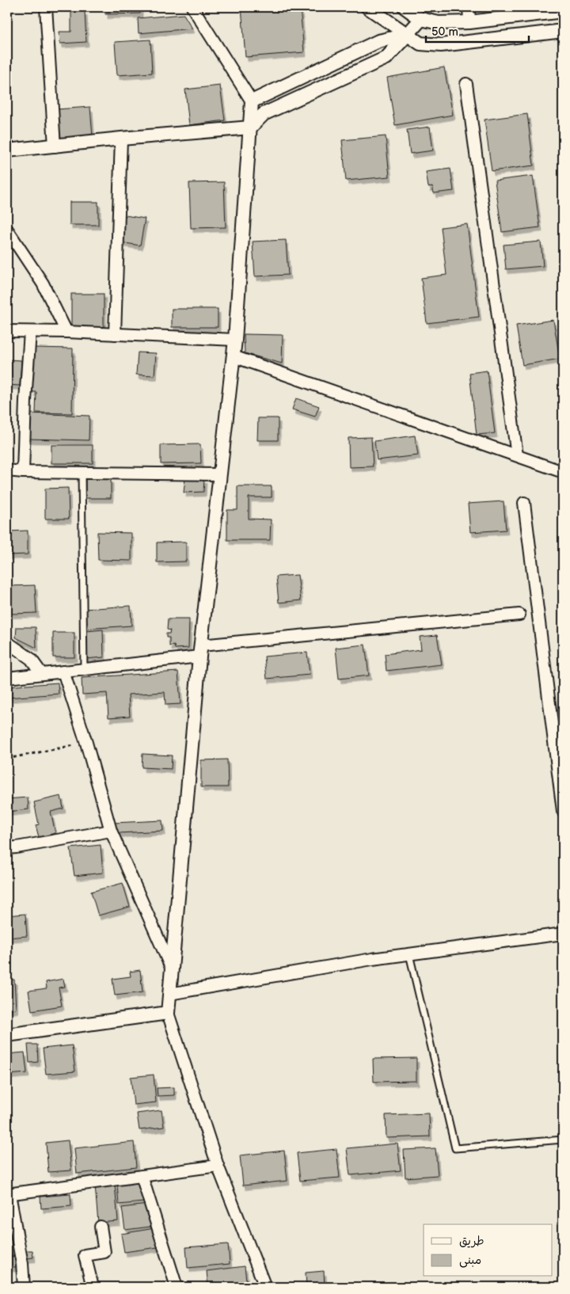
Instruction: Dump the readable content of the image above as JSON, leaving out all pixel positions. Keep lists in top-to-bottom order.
{
  "legend": ["طريق", "مبنى"],
  "scale_bar": "50 m"
}
